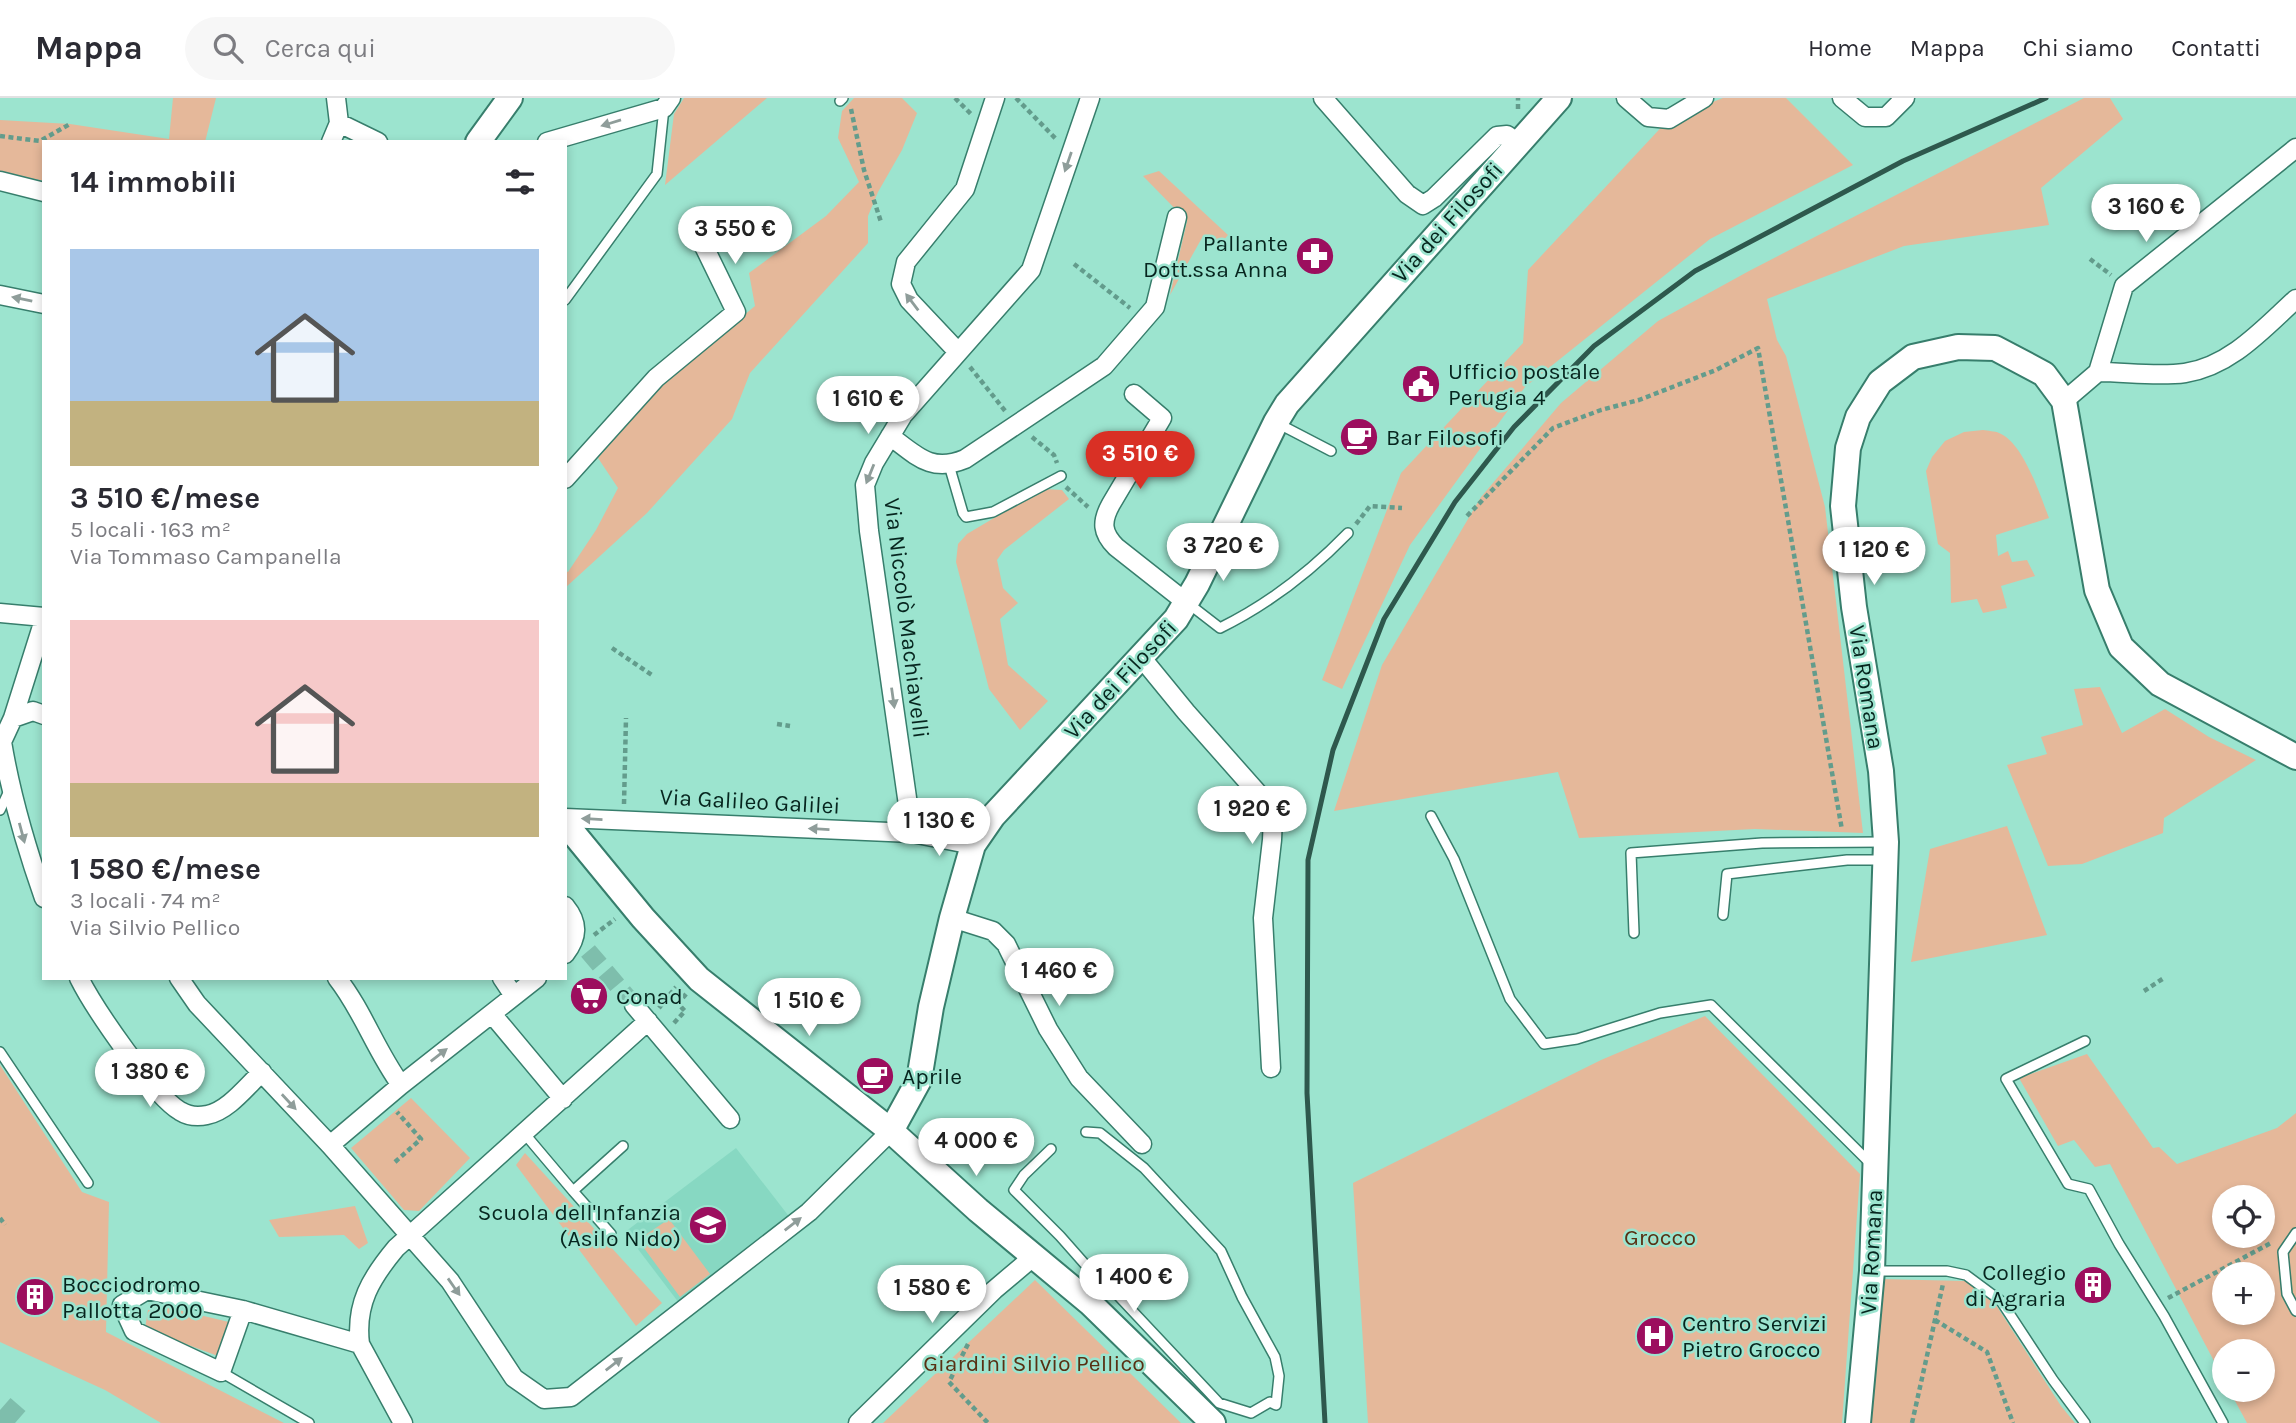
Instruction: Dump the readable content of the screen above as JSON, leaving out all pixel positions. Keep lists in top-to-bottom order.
{
  "streets": {
    "main road": ["Via dei Filosofi", "Via Romana"],
    "street": ["Via Niccolò Machiavelli", "Via Galileo Galilei"]
  },
  "crossings": [
    ["Via dei Filosofi", "Via Galileo Galilei"],
    ["Via Niccolò Machiavelli", "Via Galileo Galilei"]
  ],
  "one_way": ["Via Niccolò Machiavelli", "Via Galileo Galilei"],
  "parks": ["Grocco", "Giardini Silvio Pellico"],
  "places": {
    "pharmacy": ["Pallante Dott.ssa Anna"],
    "public building": ["Ufficio postale Perugia 4"],
    "cafe": ["Bar Filosofi", "Aprile"],
    "supermarket": ["Conad"],
    "school or university": ["Scuola dell'Infanzia (Asilo Nido)"],
    "building": ["Collegio di Agraria", "Bocciodromo Pallotta 2000"],
    "hospital": ["Centro Servizi Pietro Grocco"]
  },
  "page": {
    "header": "Mappa",
    "search": "Cerca qui",
    "nav": [
      "Home",
      "Mappa",
      "Chi siamo",
      "Contatti"
    ],
    "heading": "14 immobili",
    "price": [
      "3 160 €",
      "3 550 €",
      "1 610 €",
      "3 510 €",
      "3 720 €",
      "1 120 €",
      "1 920 €",
      "1 130 €",
      "1 460 €",
      "1 510 €",
      "1 380 €",
      "4 000 €",
      "1 400 €",
      "1 580 €"
    ],
    "list": [
      {
        "name": "3 510 €/mese",
        "note": "5 locali · 163 m² · Via Tommaso Campanella"
      },
      {
        "name": "1 580 €/mese",
        "note": "3 locali · 74 m² · Via Silvio Pellico"
      }
    ],
    "map_buttons": ["+", "−"]
  }
}
